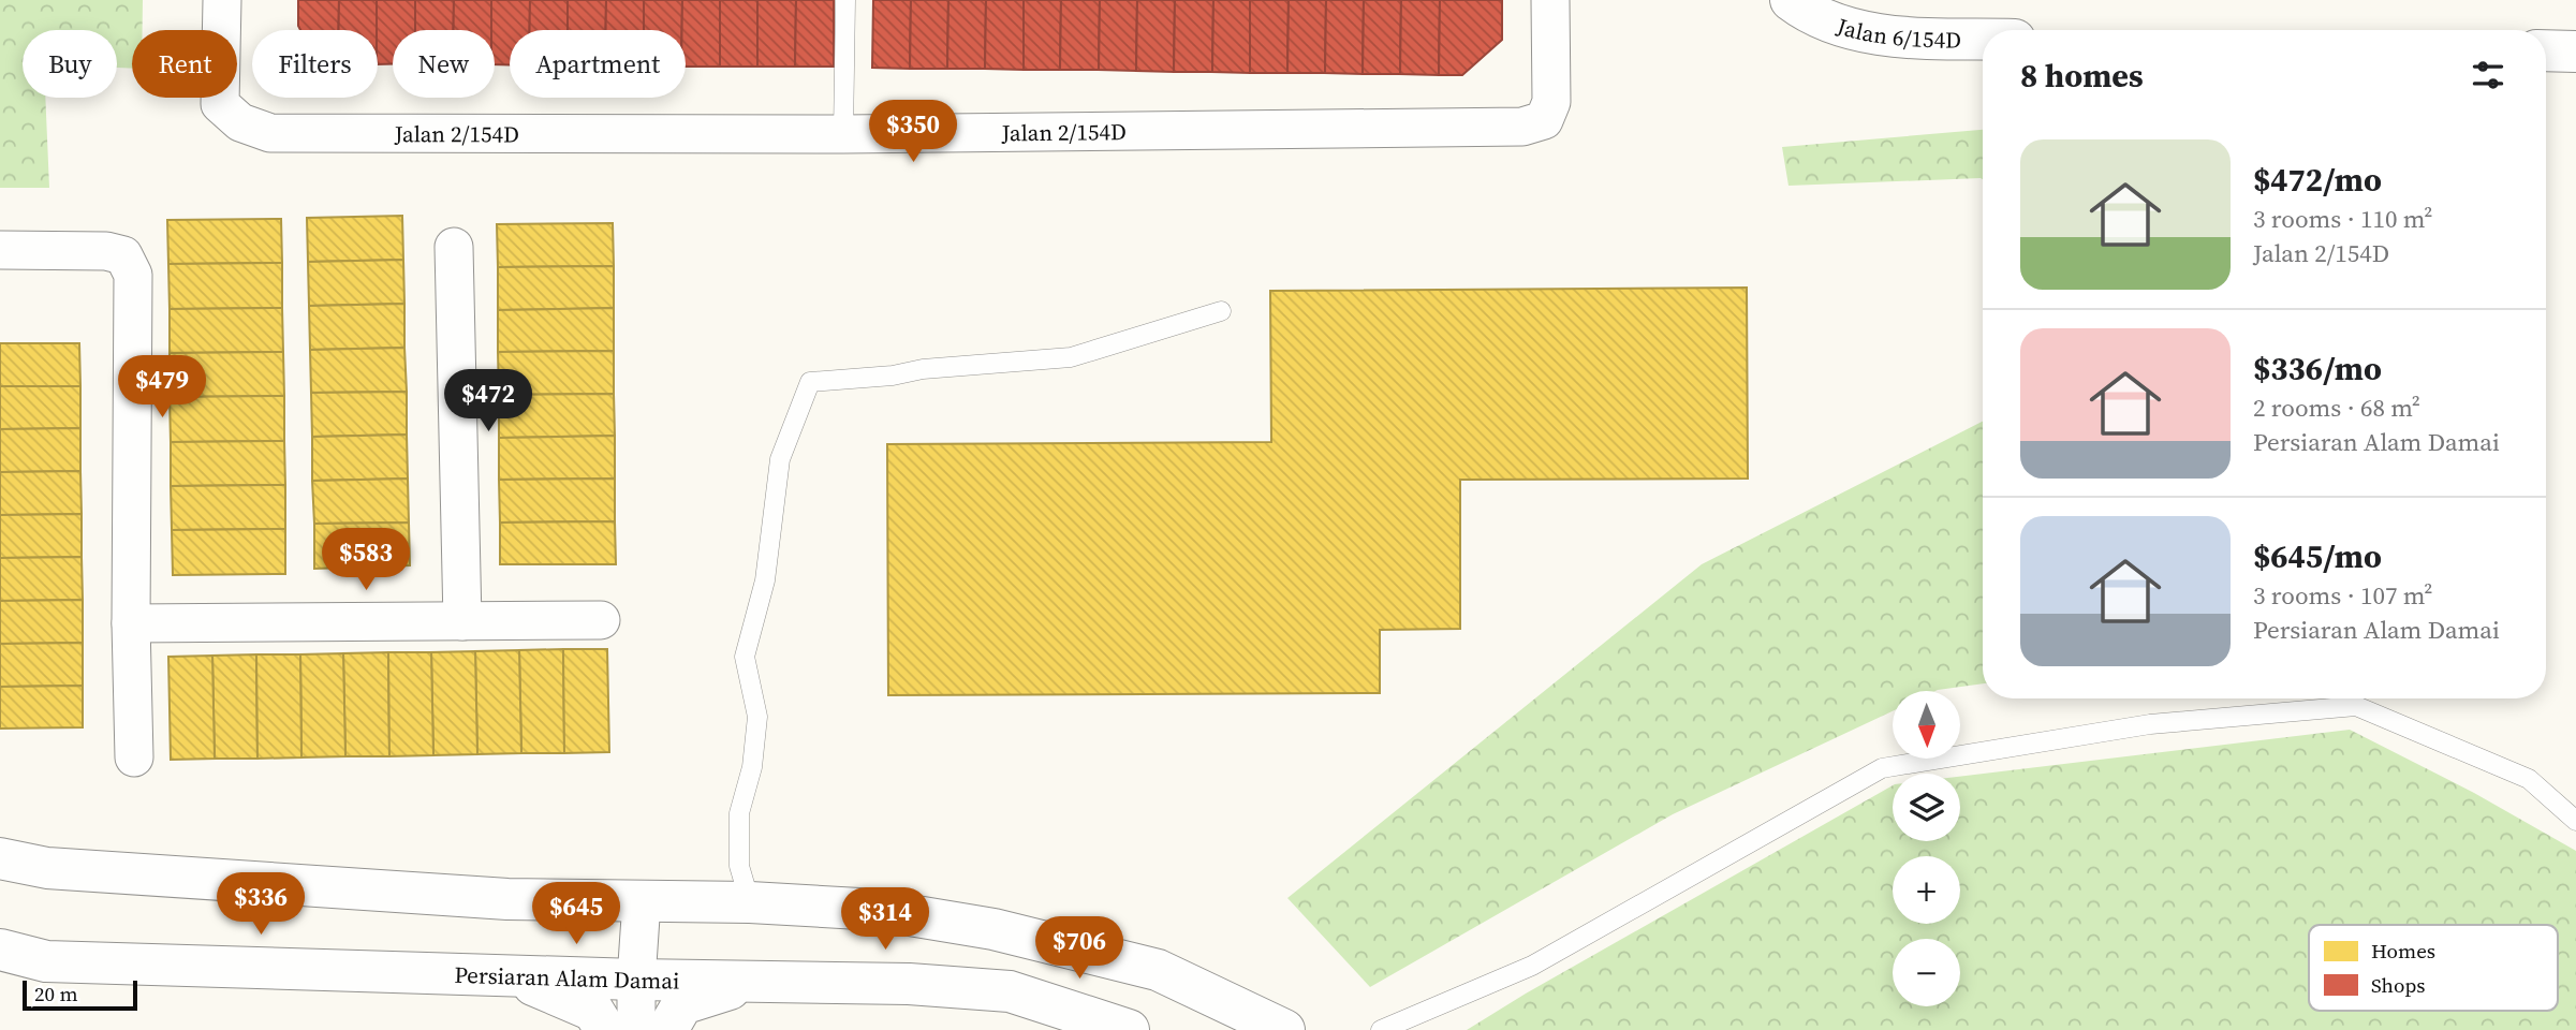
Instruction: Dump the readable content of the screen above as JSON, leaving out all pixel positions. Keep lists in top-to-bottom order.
{
  "streets": {
    "street": ["Jalan 6/154D", "Jalan 2/154D", "Persiaran Alam Damai"]
  },
  "legend": ["Homes", "Shops"],
  "scale_bar": "20 m",
  "north": "bottom",
  "page": {
    "chip": [
      "Buy",
      "Rent",
      "Filters",
      "New",
      "Apartment"
    ],
    "heading": "8 homes",
    "price": [
      "$350",
      "$479",
      "$472",
      "$583",
      "$336",
      "$645",
      "$314",
      "$706"
    ],
    "list": [
      {
        "name": "$472/mo",
        "note": "3 rooms · 110 m² · Jalan 2/154D"
      },
      {
        "name": "$336/mo",
        "note": "2 rooms · 68 m² · Persiaran Alam Damai"
      },
      {
        "name": "$645/mo",
        "note": "3 rooms · 107 m² · Persiaran Alam Damai"
      }
    ],
    "map_buttons": ["+", "−"],
    "scale": "20 m"
  }
}
